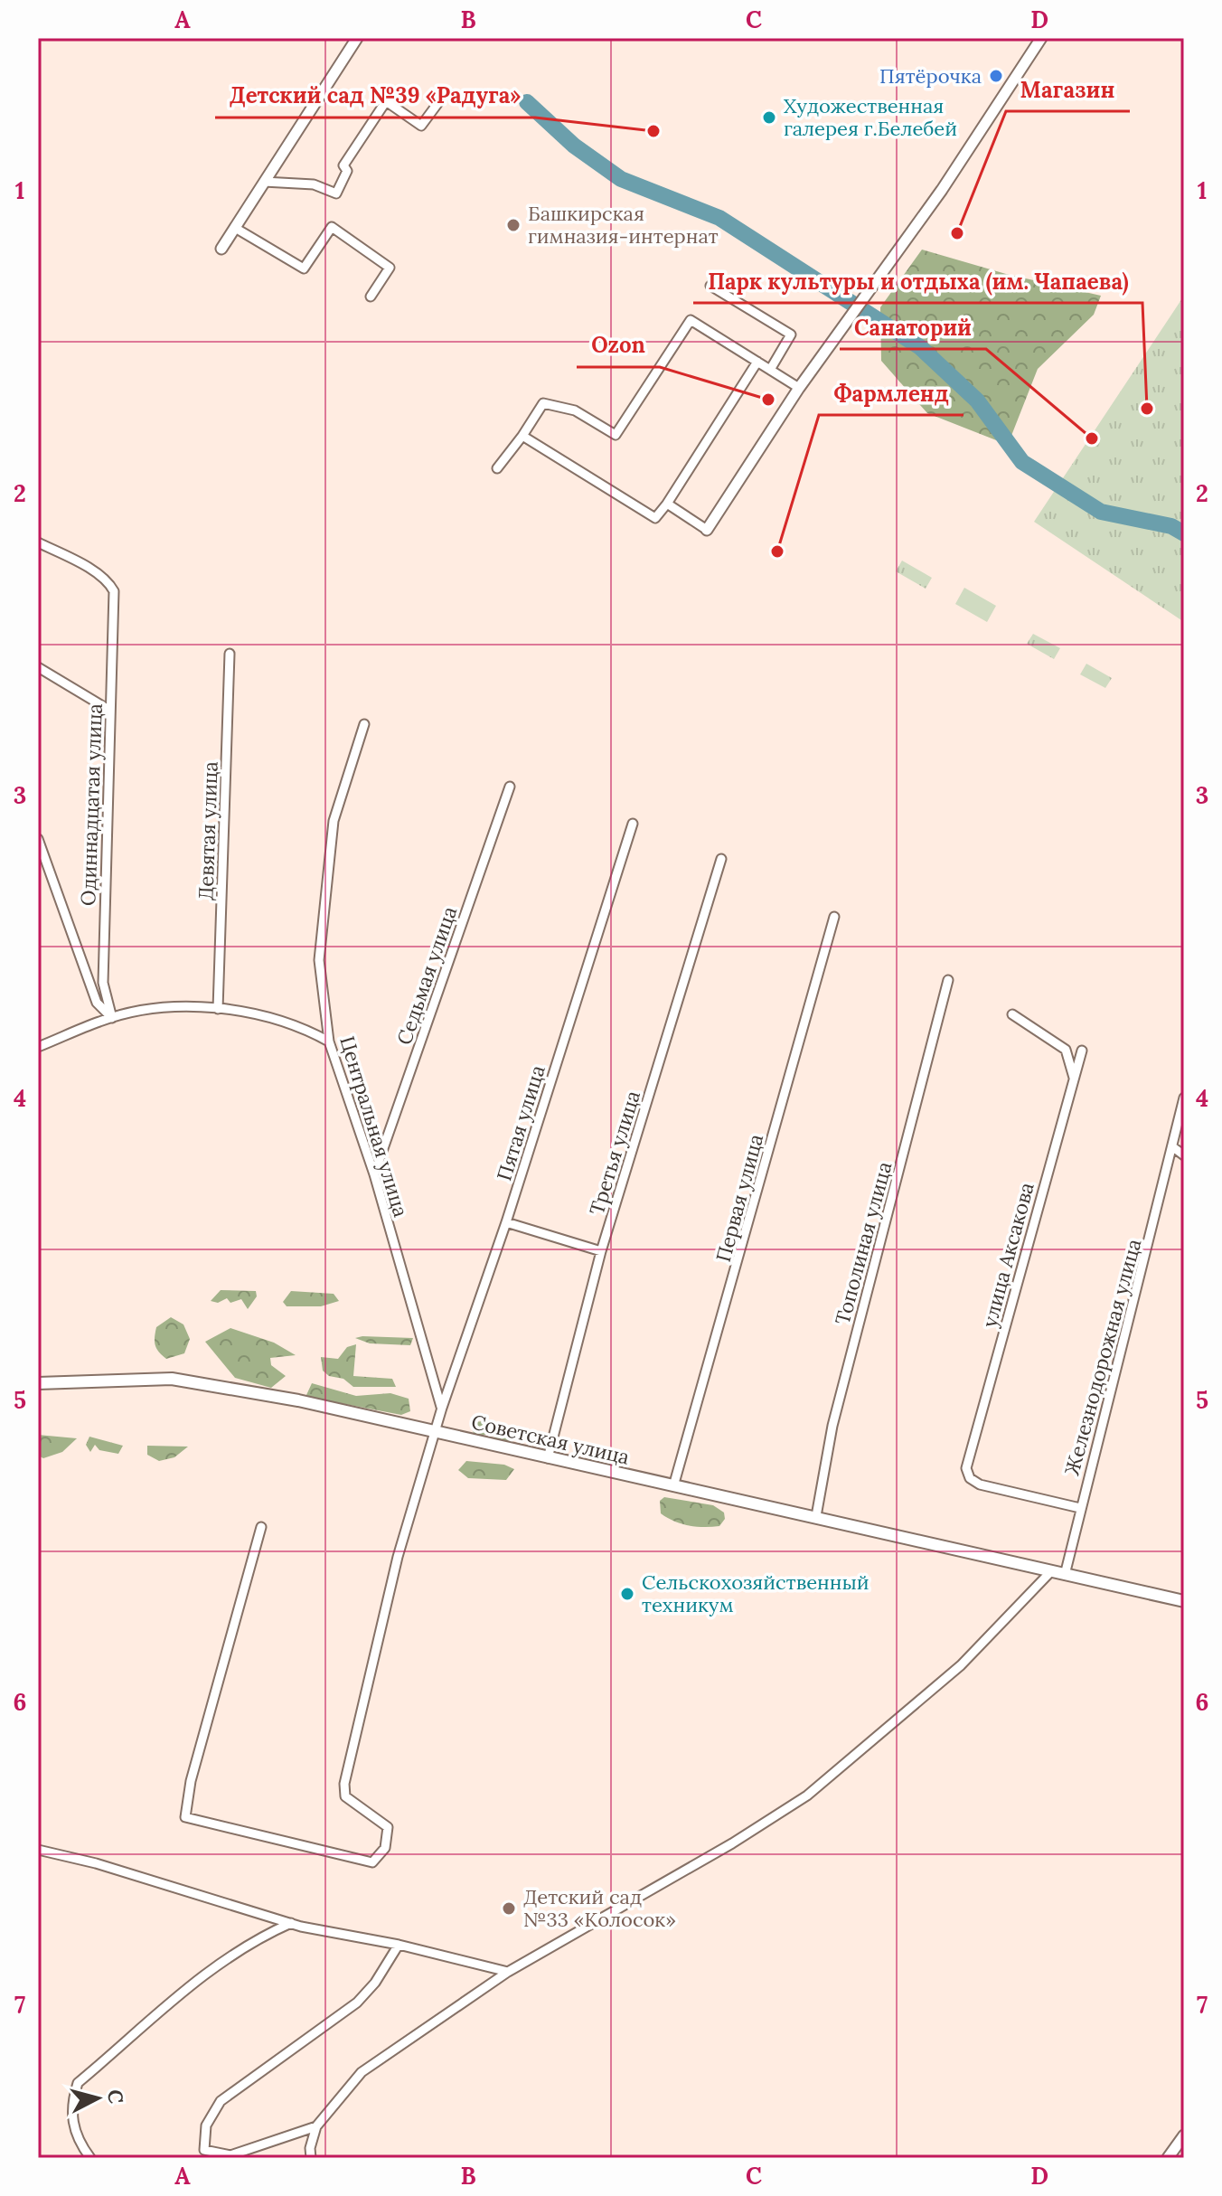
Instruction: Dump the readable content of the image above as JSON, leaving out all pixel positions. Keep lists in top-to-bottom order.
{
  "streets": {
    "main road": ["Советская улица"],
    "street": [
      "Одиннадцатая улица",
      "Девятая улица",
      "Седьмая улица",
      "Пятая улица",
      "Центральная улица",
      "Третья улица",
      "Первая улица",
      "Тополиная улица",
      "улица Аксакова",
      "Железнодорожная улица"
    ]
  },
  "crossings": [
    ["Седьмая улица", "Центральная улица"],
    ["Пятая улица", "Центральная улица"],
    ["Пятая улица", "Советская улица"],
    ["Третья улица", "Советская улица"],
    ["Первая улица", "Советская улица"],
    ["Тополиная улица", "Советская улица"],
    ["улица Аксакова", "Железнодорожная улица"],
    ["Железнодорожная улица", "Советская улица"]
  ],
  "places": [
    "Пятёрочка",
    "Художественная галерея г.Белебей",
    "Детский сад №39 «Радуга»",
    "Башкирская гимназия-интернат",
    "Магазин",
    "Ozon",
    "Парк культуры и отдыха (им. Чапаева)",
    "Санаторий",
    "Фармленд",
    "Сельскохозяйственный техникум",
    "Детский сад №33 «Колосок»"
  ],
  "north": "right",
  "grid": {
    "columns": [
      "A",
      "B",
      "C",
      "D"
    ],
    "rows": [
      "1",
      "2",
      "3",
      "4",
      "5",
      "6",
      "7"
    ]
  }
}
